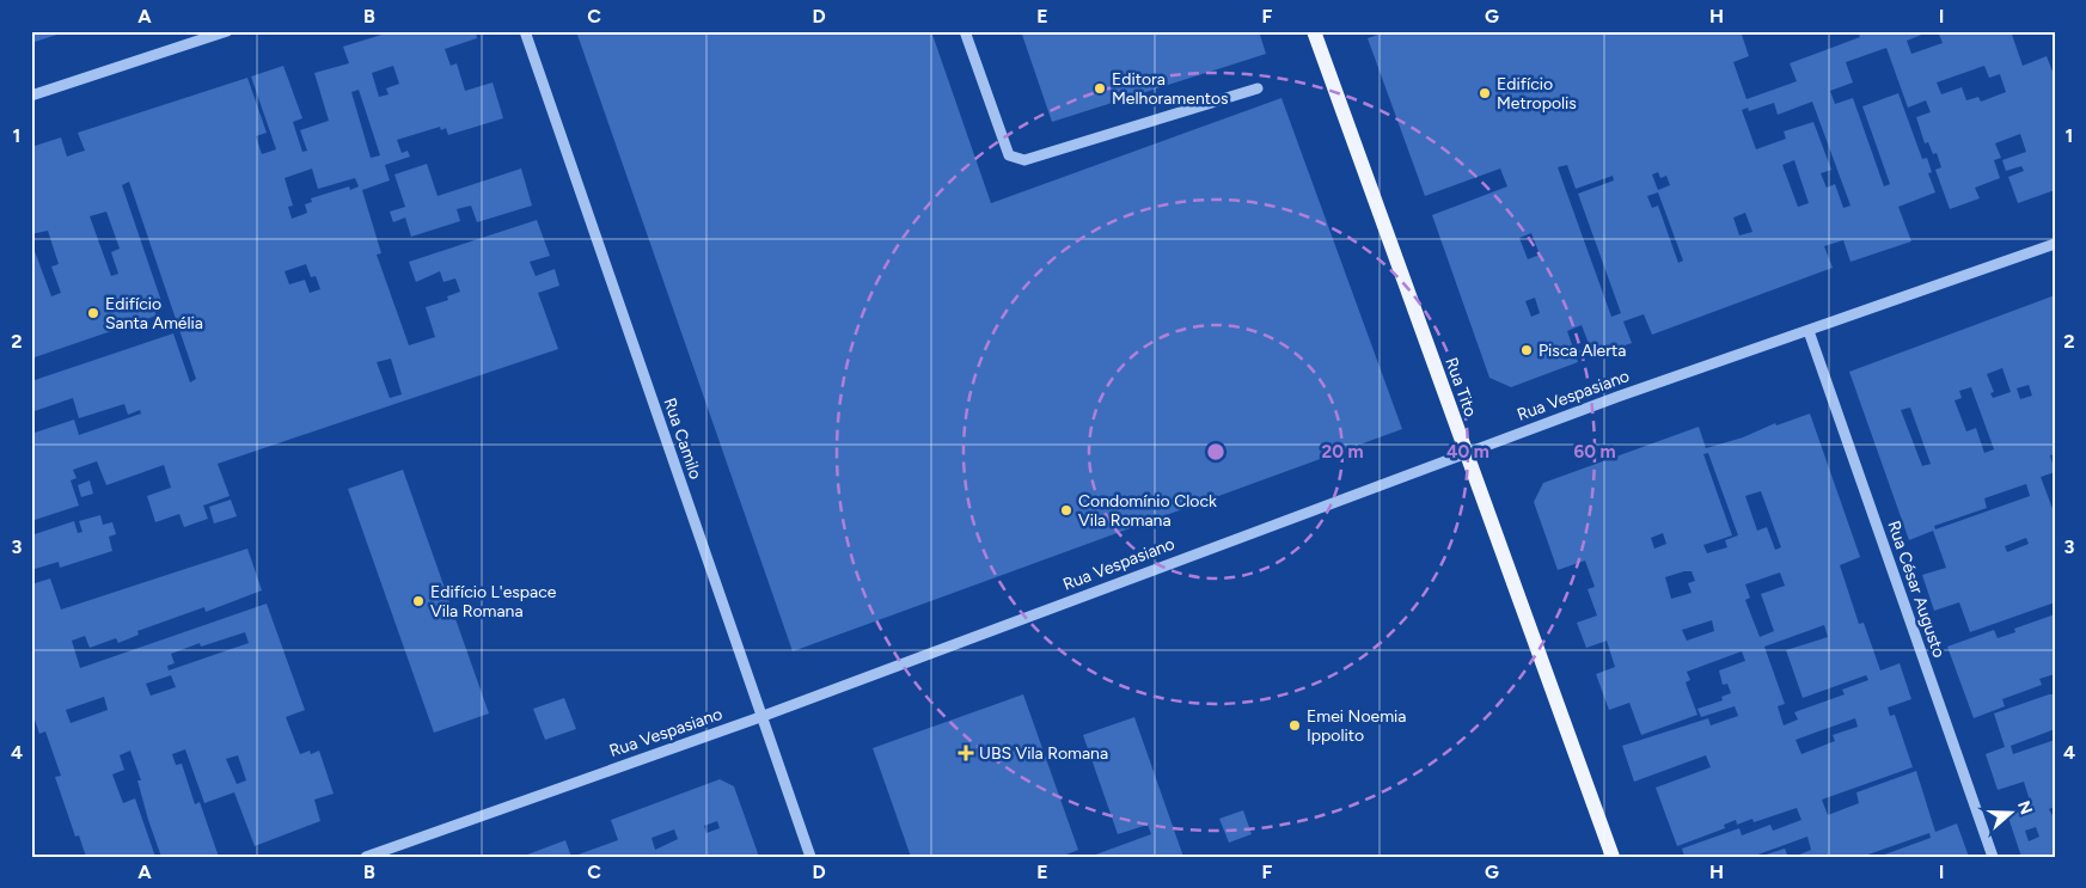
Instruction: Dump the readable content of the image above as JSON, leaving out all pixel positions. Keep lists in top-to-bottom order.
{
  "streets": {
    "main road": ["Rua Tito"],
    "street": ["Rua Vespasiano", "Rua Camilo", "Rua César Augusto"]
  },
  "crossings": [
    ["Rua Tito", "Rua Vespasiano"],
    ["Rua Vespasiano", "Rua Camilo"],
    ["Rua Vespasiano", "Rua César Augusto"]
  ],
  "places": {
    "other": [
      "Editora Melhoramentos",
      "Edifício Metropolis",
      "Edifício Santa Amélia",
      "Pisca Alerta",
      "Condomínio Clock Vila Romana",
      "Edifício L'espace Vila Romana",
      "Emei Noemia Ippolito"
    ],
    "health": ["UBS Vila Romana"]
  },
  "north": "right",
  "grid": {
    "columns": [
      "A",
      "B",
      "C",
      "D",
      "E",
      "F",
      "G",
      "H",
      "I"
    ],
    "rows": [
      "1",
      "2",
      "3",
      "4"
    ]
  },
  "rings": ["20 m", "40 m", "60 m"]
}
